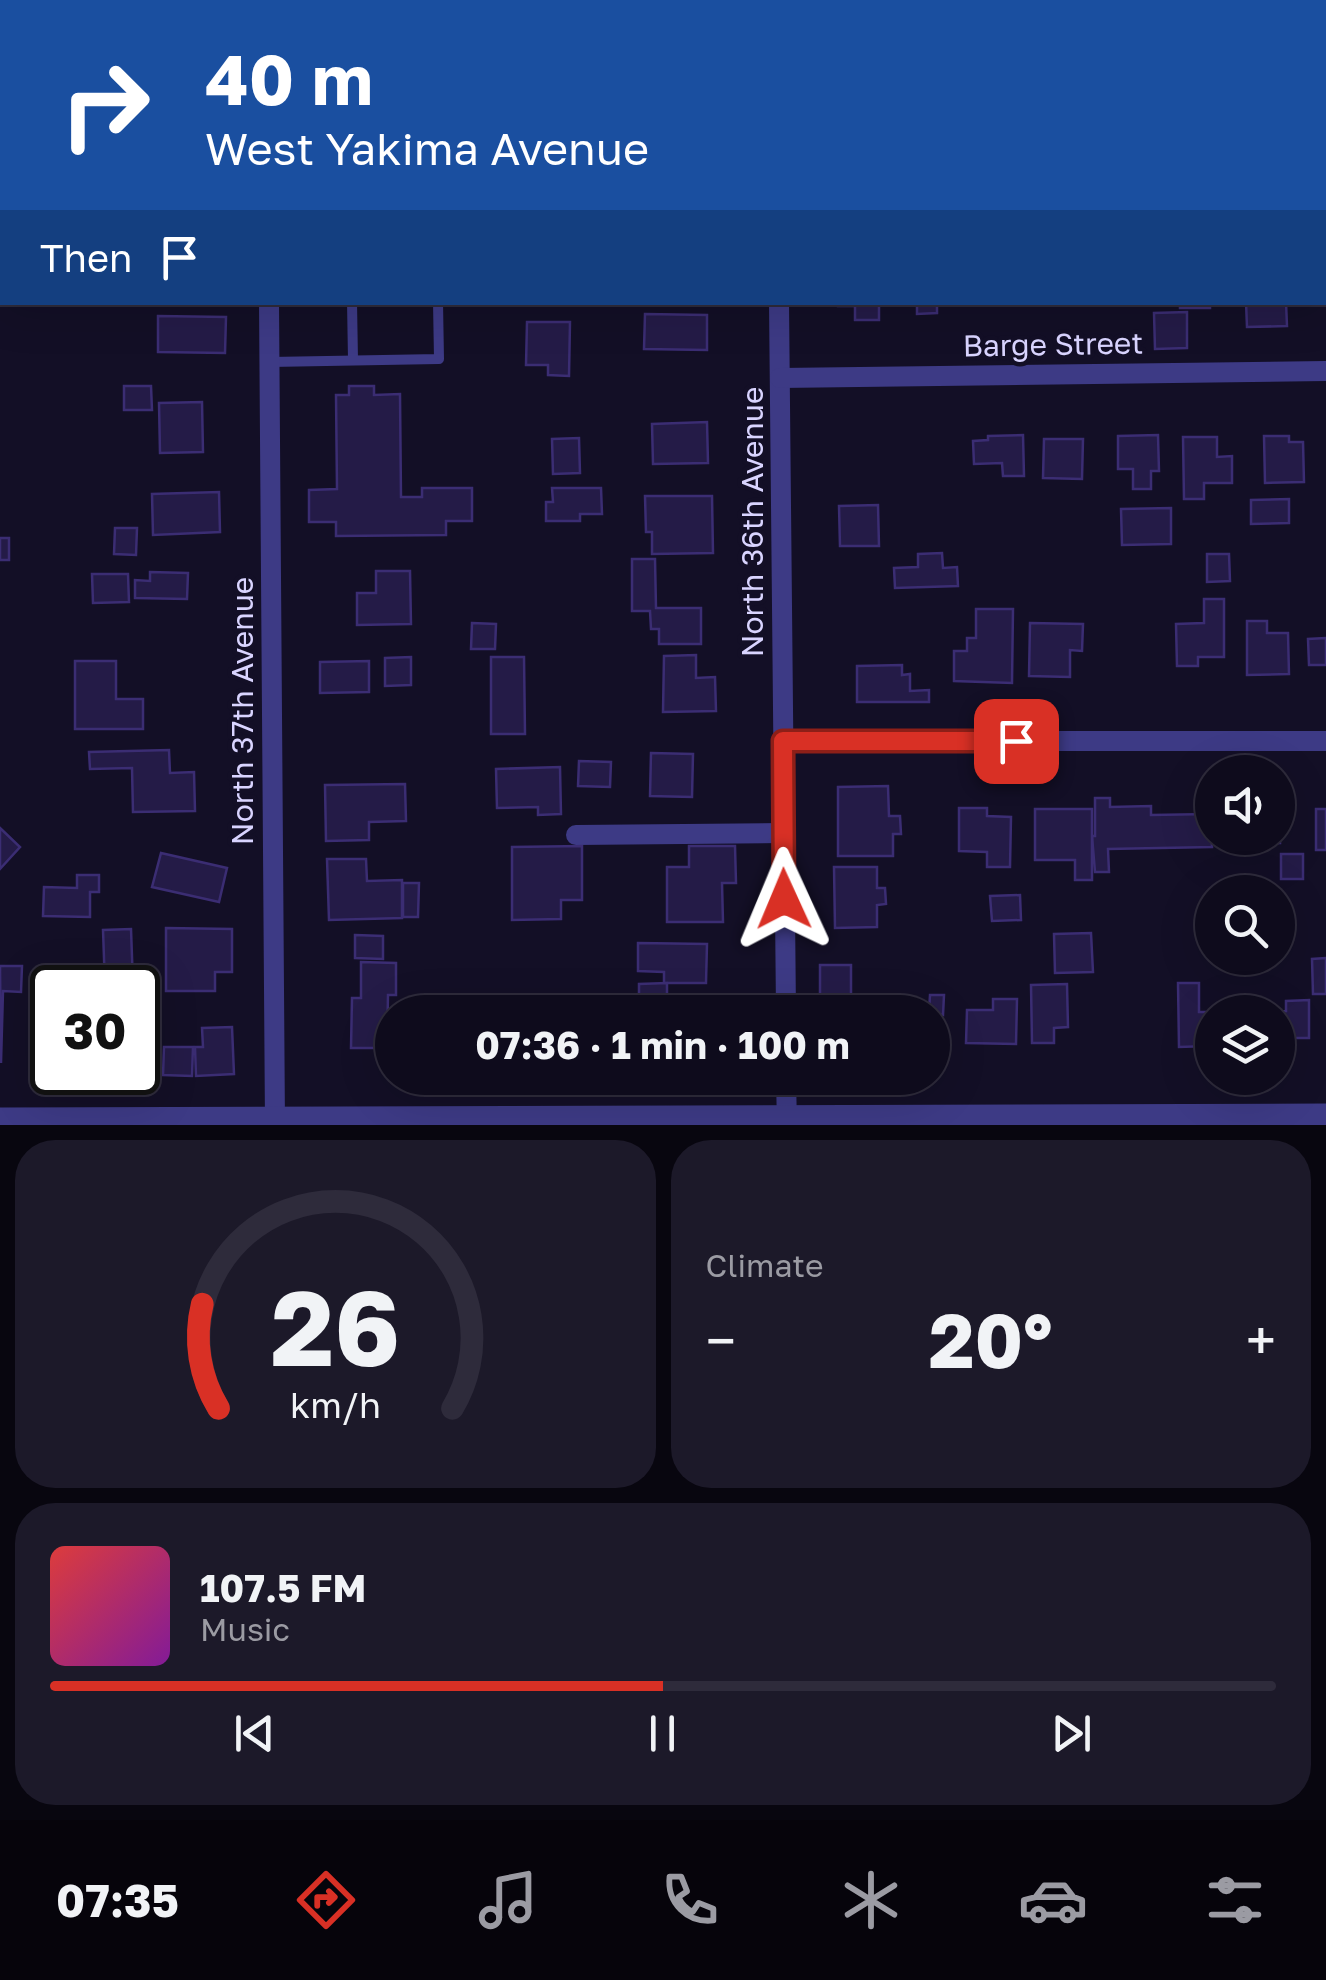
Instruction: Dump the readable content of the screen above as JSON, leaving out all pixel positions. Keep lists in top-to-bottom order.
{
  "streets": {
    "street": ["Barge Street", "North 36th Avenue", "North 37th Avenue"]
  },
  "crossings": [
    ["Barge Street", "North 36th Avenue"]
  ],
  "page": {
    "turn": ["40 m", "West Yakima Avenue"],
    "then": "Then",
    "limit": "30",
    "trip": "07:36 · 1 min · 100 m",
    "tile": "Climate",
    "heat": ["−", "20°", "+"],
    "song": ["107.5 FM", "Music"],
    "tabs": "07:35",
    "gauge": ["26", "km/h"]
  }
}
